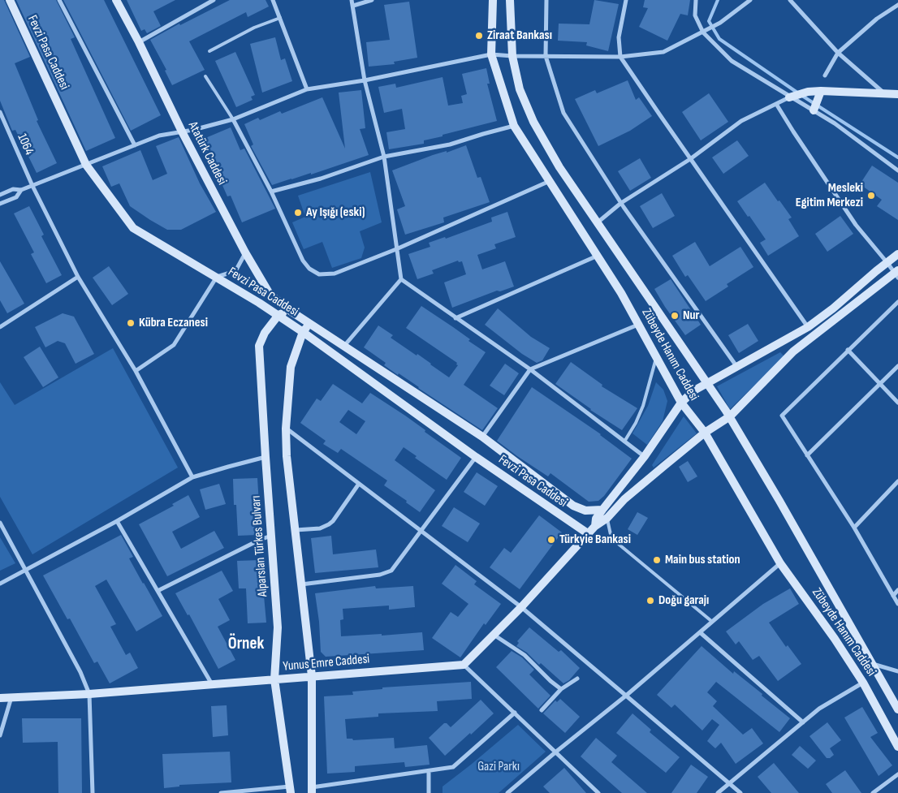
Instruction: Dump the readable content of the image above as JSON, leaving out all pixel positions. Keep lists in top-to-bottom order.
{
  "streets": {
    "street": [
      "Fevzi Pasa Caddesi",
      "1064",
      "Atatürk Caddesi",
      "Zübeyde Hanım Caddesi",
      "Alparslan Türkes Bulvarı",
      "Yunus Emre Caddesi"
    ]
  },
  "crossings": [
    ["Fevzi Pasa Caddesi", "Atatürk Caddesi"],
    ["Fevzi Pasa Caddesi", "Alparslan Türkes Bulvarı"],
    ["Atatürk Caddesi", "Alparslan Türkes Bulvarı"],
    ["Alparslan Türkes Bulvarı", "Yunus Emre Caddesi"]
  ],
  "districts": ["Örnek"],
  "parks": ["Gazi Parkı"],
  "places": [
    "Ziraat Bankası",
    "Mesleki Egitim Merkezi",
    "Ay Işığı (eski)",
    "Nur",
    "Kübra Eczanesi",
    "Türkyie Bankasi",
    "Main bus station",
    "Doğu garajı"
  ]
}
